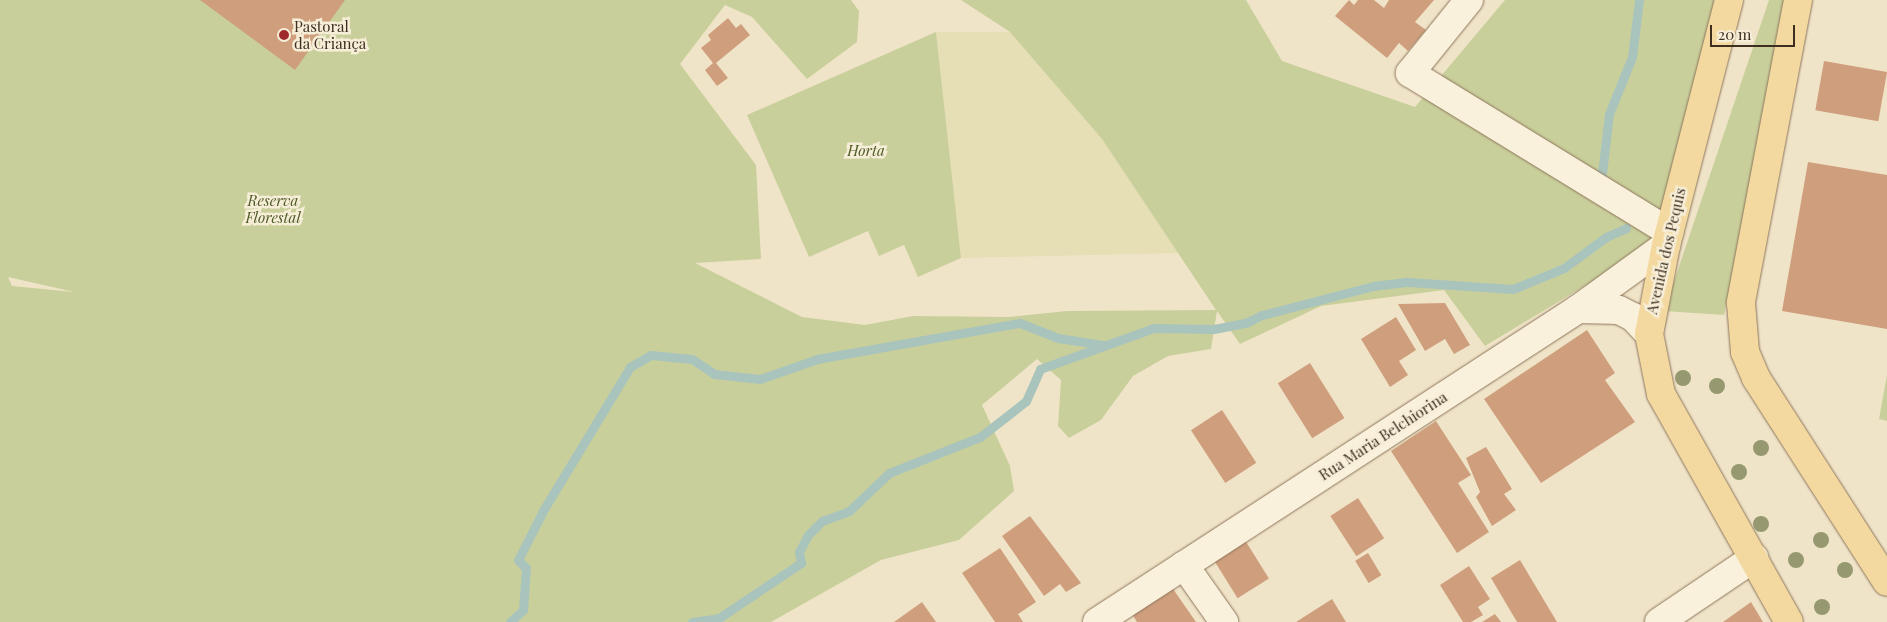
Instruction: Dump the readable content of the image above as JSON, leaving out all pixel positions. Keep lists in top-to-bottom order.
{
  "streets": {
    "main road": ["Avenida dos Pequis"],
    "street": ["Rua Maria Belchiorina"]
  },
  "crossings": [
    ["Avenida dos Pequis", "Rua Maria Belchiorina"]
  ],
  "parks": ["Horta", "Reserva Florestal"],
  "places": ["Pastoral da Criança"],
  "scale_bar": "20 m"
}
